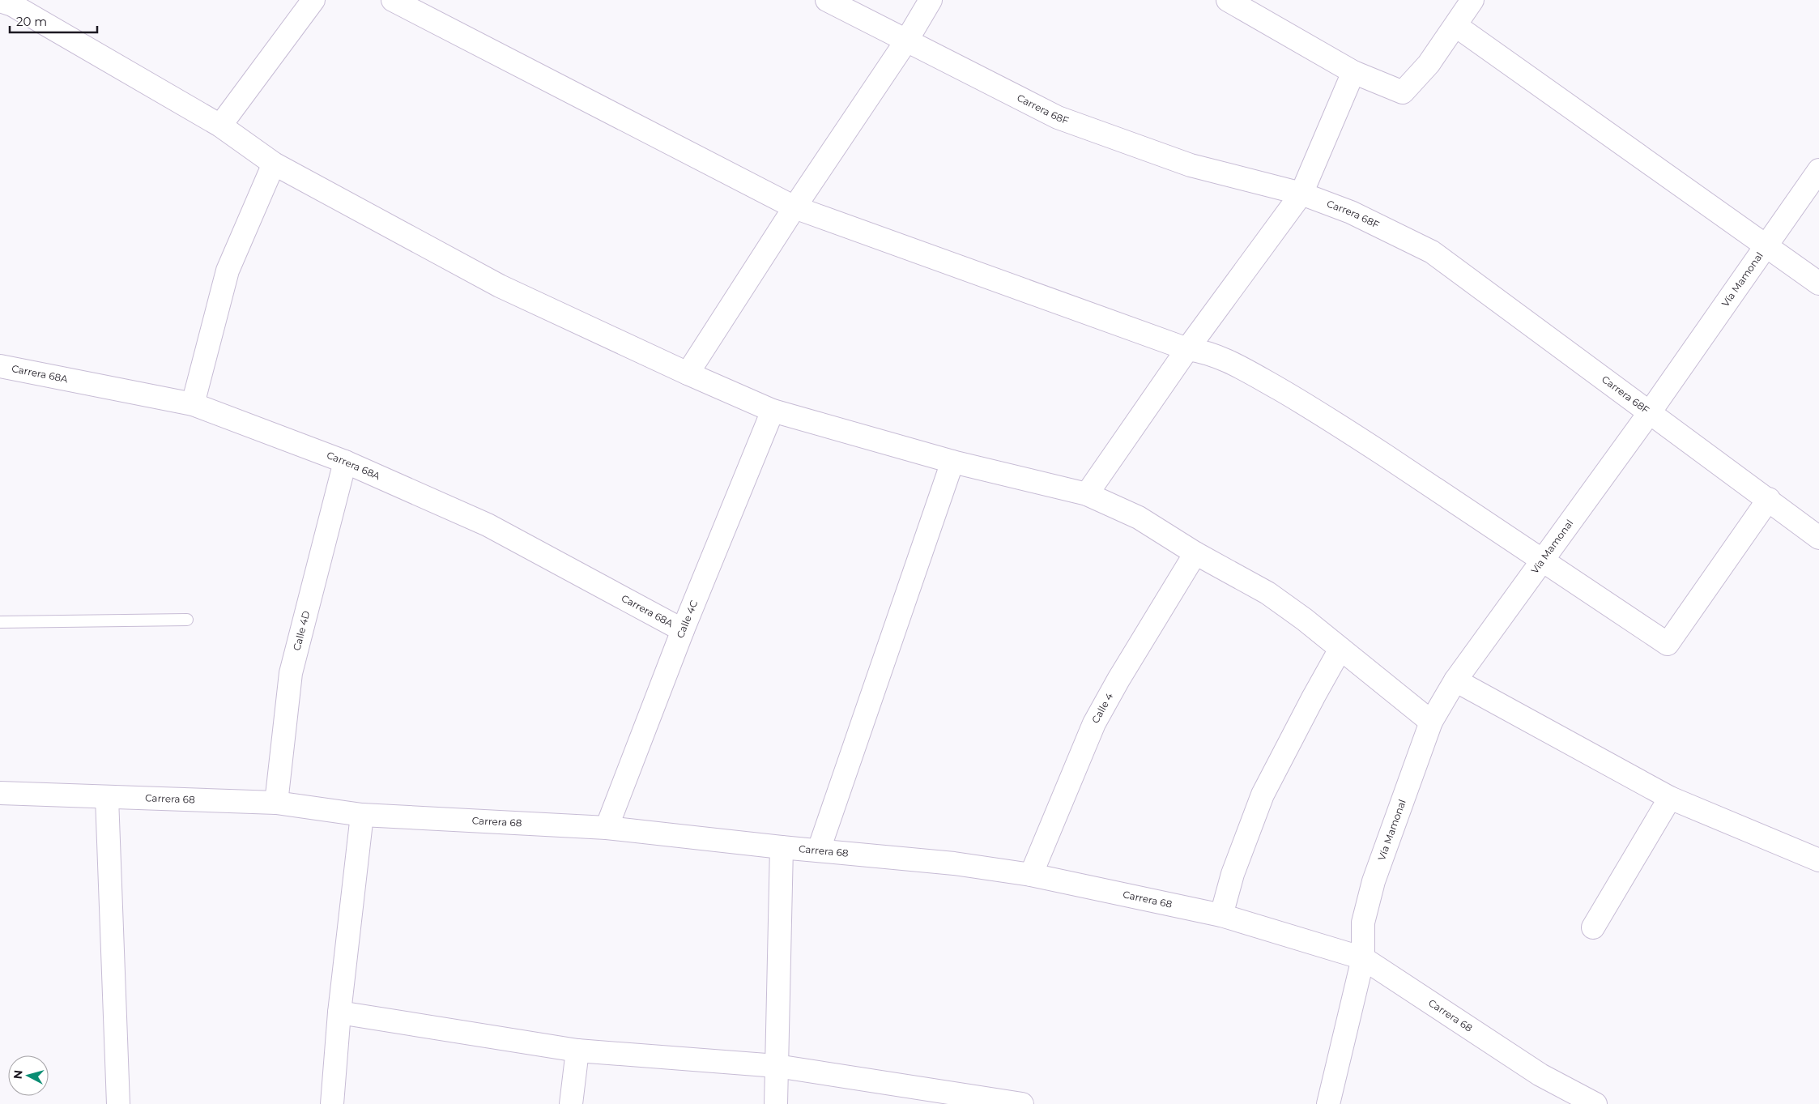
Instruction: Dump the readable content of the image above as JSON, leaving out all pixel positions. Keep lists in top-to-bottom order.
{
  "streets": {
    "street": [
      "Carrera 68F",
      "Vía Mamonal",
      "Carrera 68A",
      "Calle 4C",
      "Calle 4D",
      "Calle 4",
      "Carrera 68"
    ]
  },
  "crossings": [
    ["Carrera 68F", "Vía Mamonal"],
    ["Vía Mamonal", "Carrera 68"],
    ["Carrera 68A", "Calle 4C"],
    ["Carrera 68A", "Calle 4D"],
    ["Calle 4C", "Carrera 68"],
    ["Calle 4D", "Carrera 68"],
    ["Calle 4", "Carrera 68"]
  ],
  "scale_bar": "20 m",
  "north": "left"
}
